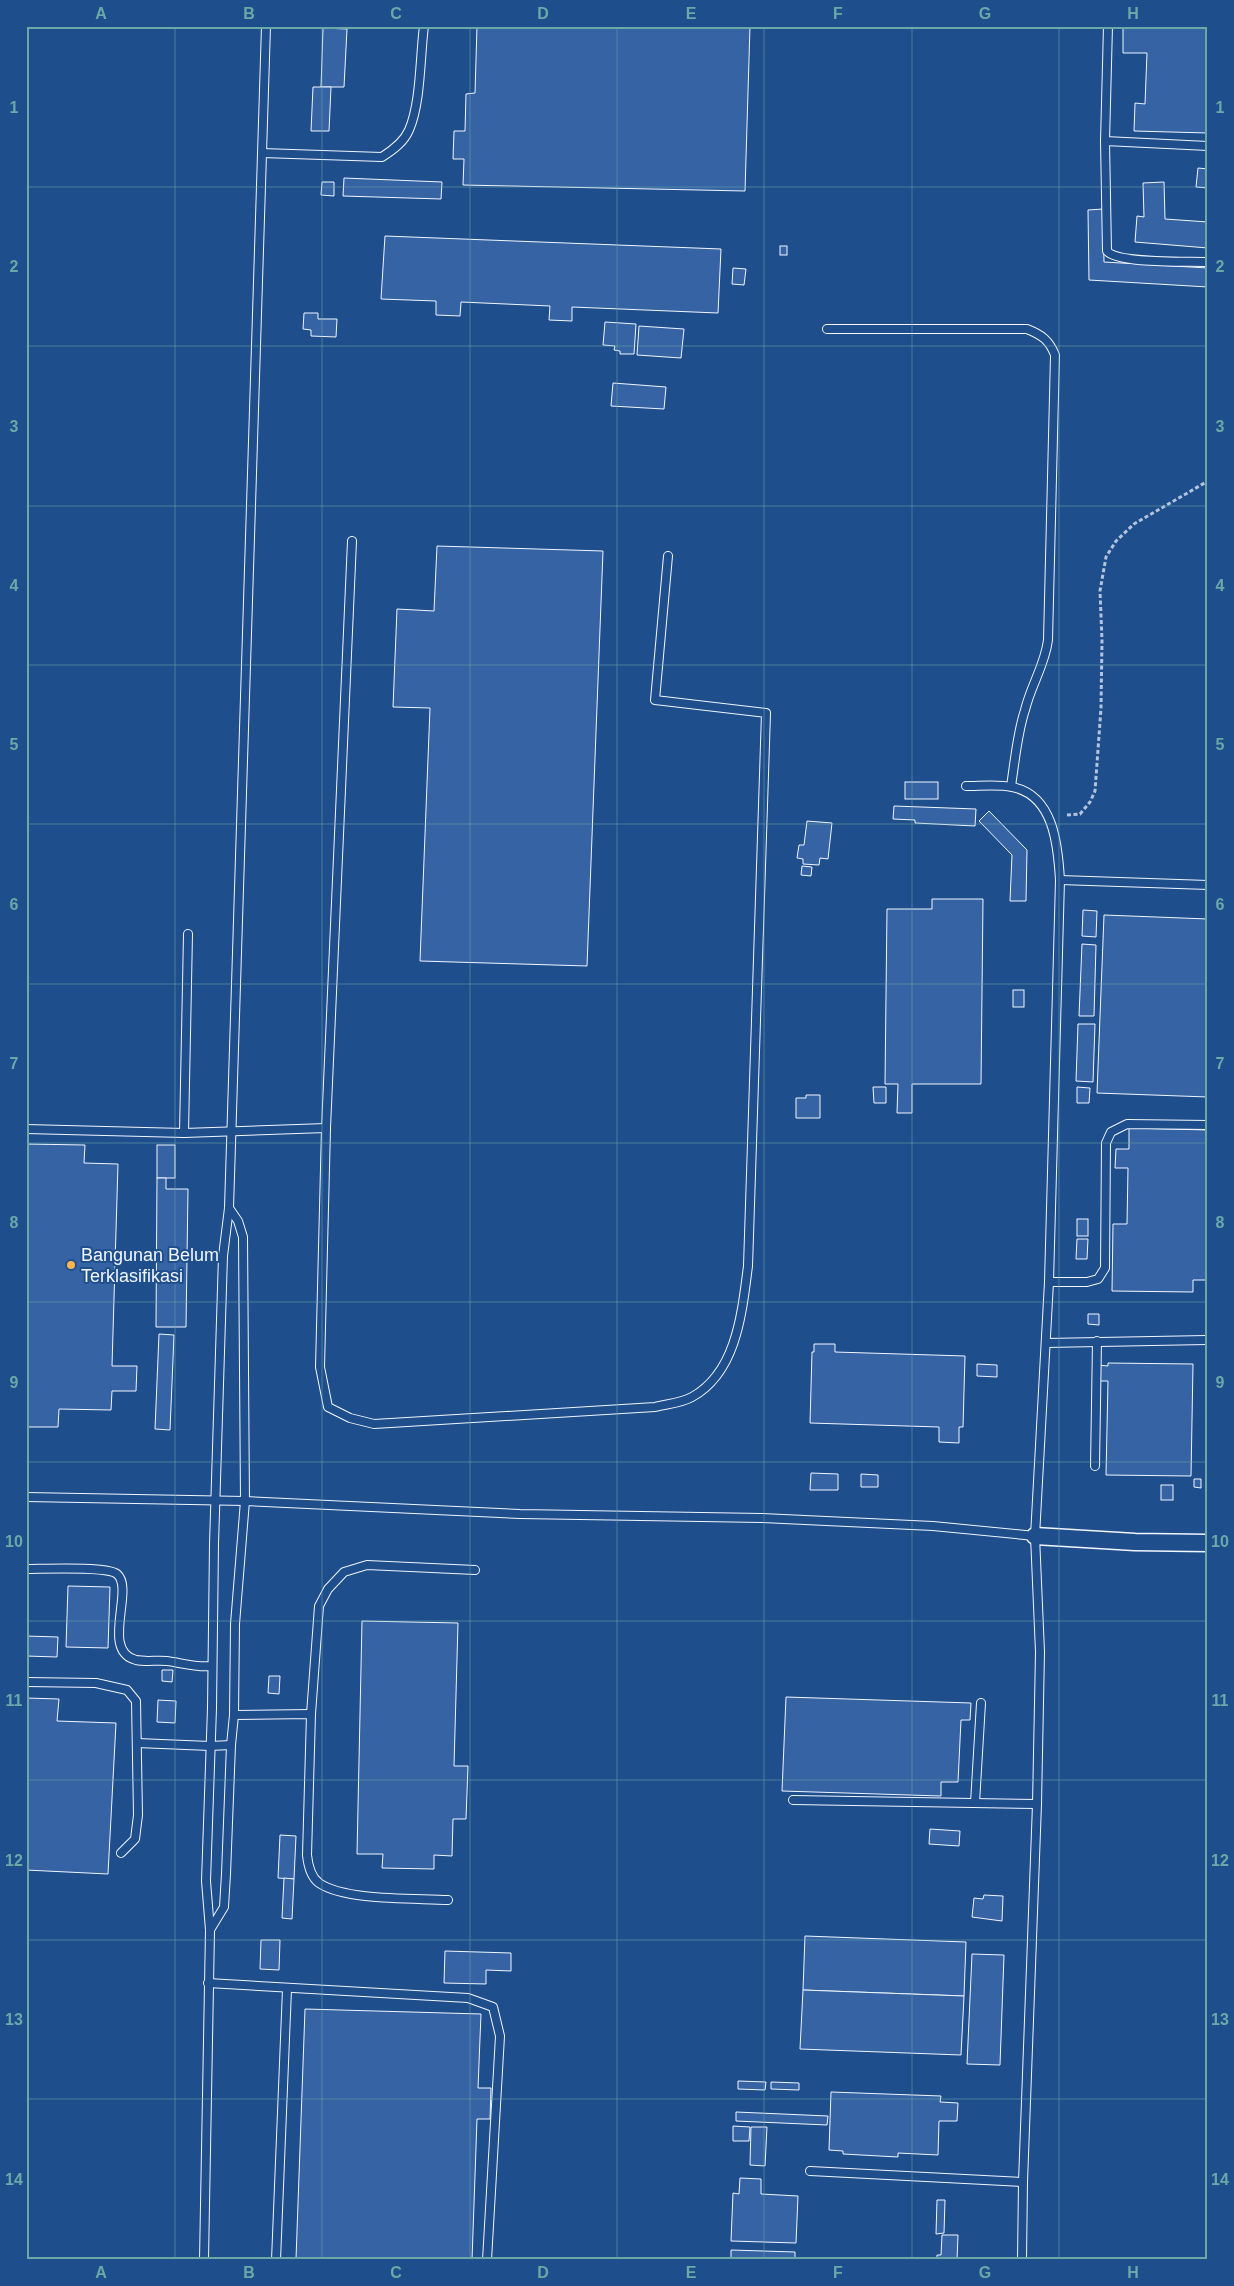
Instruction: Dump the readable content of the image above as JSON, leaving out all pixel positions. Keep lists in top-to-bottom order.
{
  "places": ["Bangunan Belum Terklasifikasi"],
  "grid": {
    "columns": [
      "A",
      "B",
      "C",
      "D",
      "E",
      "F",
      "G",
      "H"
    ],
    "rows": [
      "1",
      "2",
      "3",
      "4",
      "5",
      "6",
      "7",
      "8",
      "9",
      "10",
      "11",
      "12",
      "13",
      "14"
    ]
  }
}
